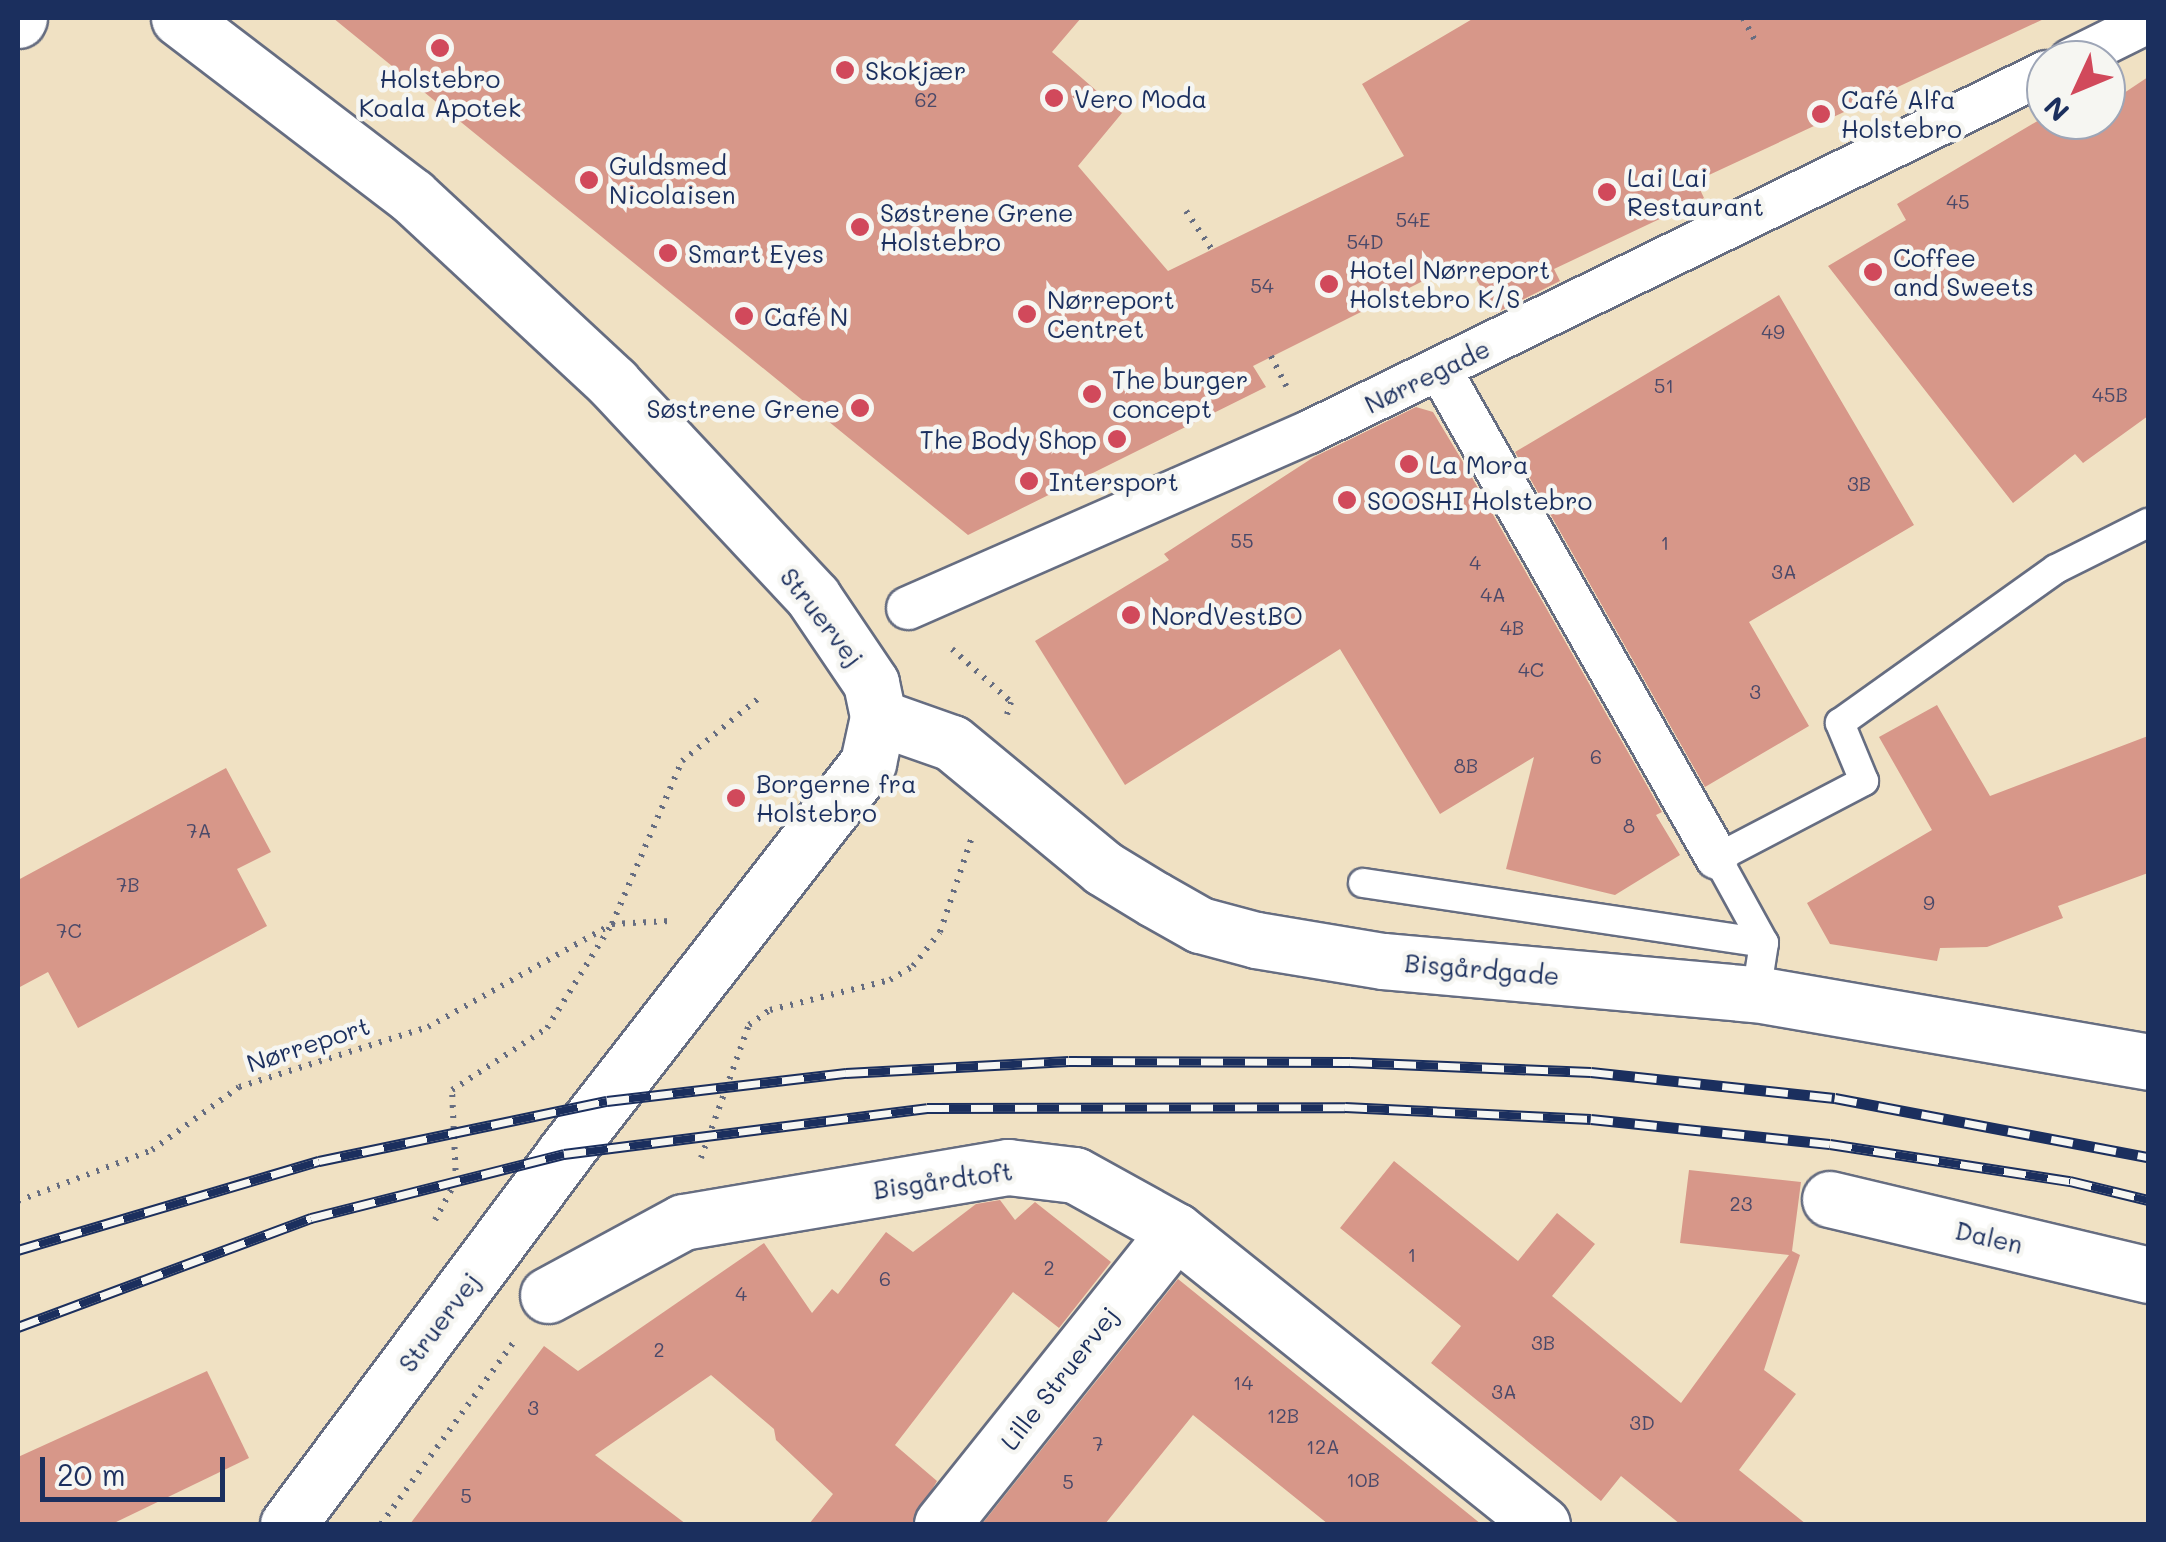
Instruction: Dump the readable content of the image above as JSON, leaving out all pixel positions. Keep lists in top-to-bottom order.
{
  "streets": {
    "street": [
      "Nørregade",
      "Struervej",
      "Bisgårdgade",
      "Bisgårdtoft",
      "Dalen",
      "Lille Struervej"
    ],
    "path": ["Nørreport"]
  },
  "crossings": [
    ["Struervej", "Bisgårdgade"],
    ["Bisgårdtoft", "Lille Struervej"]
  ],
  "places": [
    "Holstebro Koala Apotek",
    "Skokjær",
    "Vero Moda",
    "Café Alfa Holstebro",
    "Guldsmed Nicolaisen",
    "Lai Lai Restaurant",
    "Søstrene Grene Holstebro",
    "Smart Eyes",
    "Coffee and Sweets",
    "Hotel Nørreport Holstebro K/S",
    "Nørreport Centret",
    "Café N",
    "The burger concept",
    "Søstrene Grene",
    "The Body Shop",
    "La Mora",
    "Intersport",
    "SOOSHI Holstebro",
    "NordVestBO",
    "Borgerne fra Holstebro"
  ],
  "house_numbers": [
    "62",
    "45",
    "54E",
    "54D",
    "54",
    "49",
    "51",
    "45B",
    "3B",
    "55",
    "1",
    "4",
    "3A",
    "4A",
    "4B",
    "4C",
    "3",
    "6",
    "8B",
    "8",
    "7A",
    "7B",
    "9",
    "7C",
    "23",
    "1",
    "2",
    "6",
    "4",
    "3B",
    "2",
    "14",
    "3A",
    "3",
    "12B",
    "3D",
    "7",
    "12A",
    "10B",
    "5",
    "5"
  ],
  "scale_bar": "20 m",
  "north": "bottom left"
}
